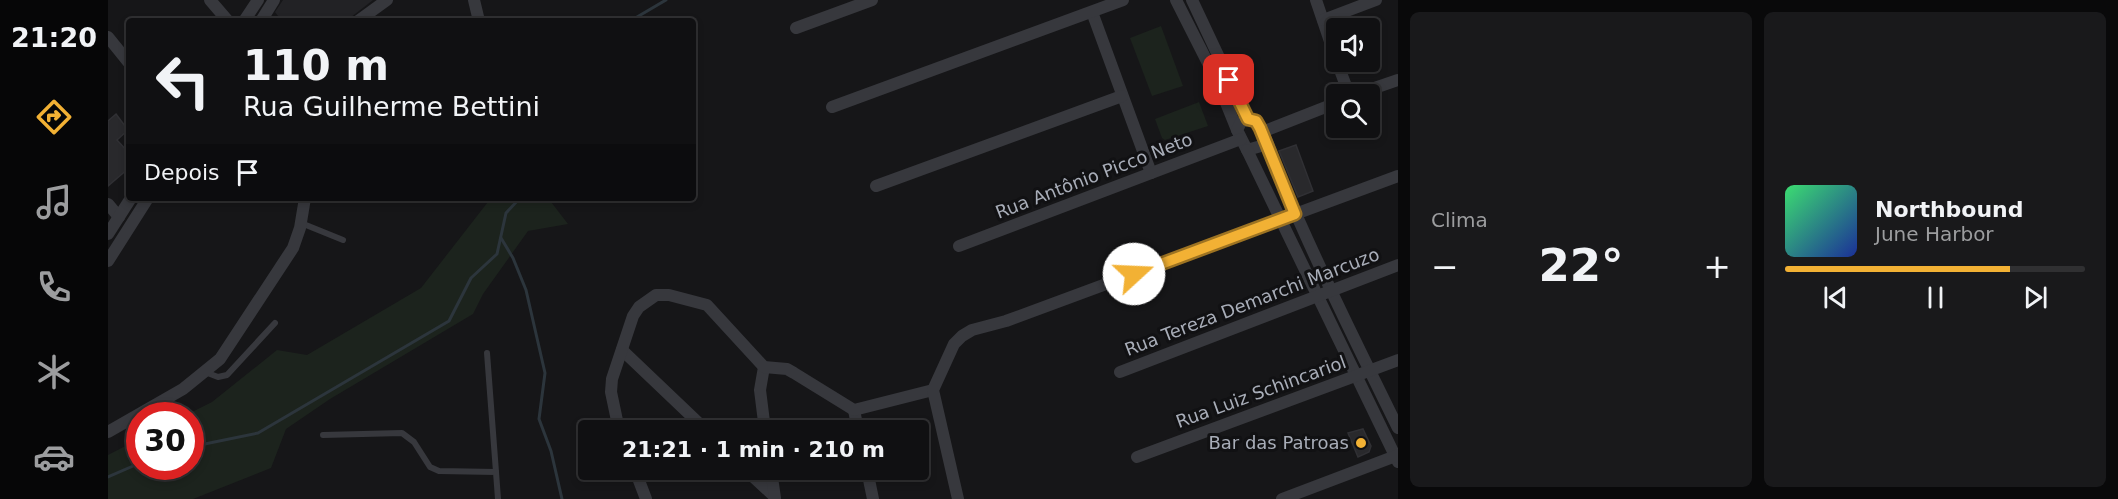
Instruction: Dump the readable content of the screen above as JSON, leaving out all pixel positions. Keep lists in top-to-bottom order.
{
  "streets": {
    "street": ["Rua Antônio Picco Neto", "Rua Tereza Demarchi Marcuzo", "Rua Luiz Schincariol"]
  },
  "places": ["Bar das Patroas"],
  "page": {
    "tabs": "21:20",
    "tile": "Clima",
    "turn": ["110 m", "Rua Guilherme Bettini"],
    "then": "Depois",
    "song": ["Northbound", "June Harbor"],
    "heat": ["−", "22°", "+"],
    "limit": "30",
    "trip": "21:21 · 1 min · 210 m"
  }
}
